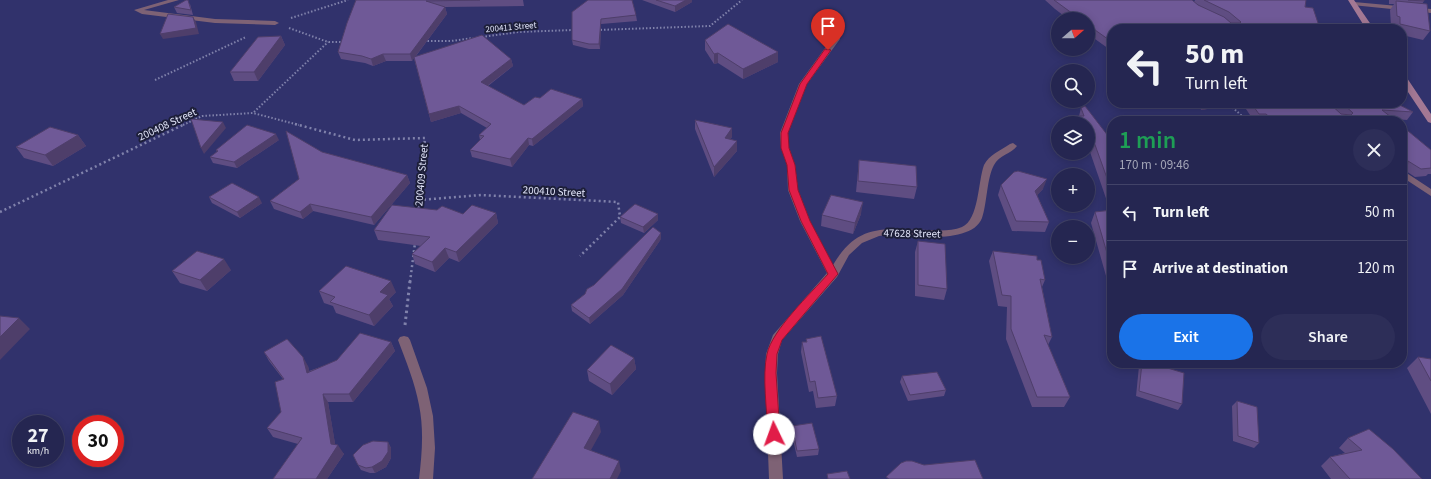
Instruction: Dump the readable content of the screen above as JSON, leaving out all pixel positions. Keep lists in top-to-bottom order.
{
  "streets": {
    "street": ["47628 Street"],
    "path": [
      "200411 Street",
      "200408 Street",
      "200409 Street",
      "200410 Street"
    ]
  },
  "crossings": [
    ["200408 Street", "200409 Street"],
    ["200409 Street", "200410 Street"]
  ],
  "north": "right",
  "page": {
    "map_buttons": ["+", "−"],
    "turn": ["50 m", "Turn left"],
    "heading": ["1 min", "170 m · 09:46"],
    "list": [
      {
        "name": "Turn left",
        "value": "50 m"
      },
      {
        "name": "Arrive at destination",
        "value": "120 m"
      }
    ],
    "buttons": ["Exit", "Share"],
    "speed": "27 km/h",
    "limit": "30"
  }
}
